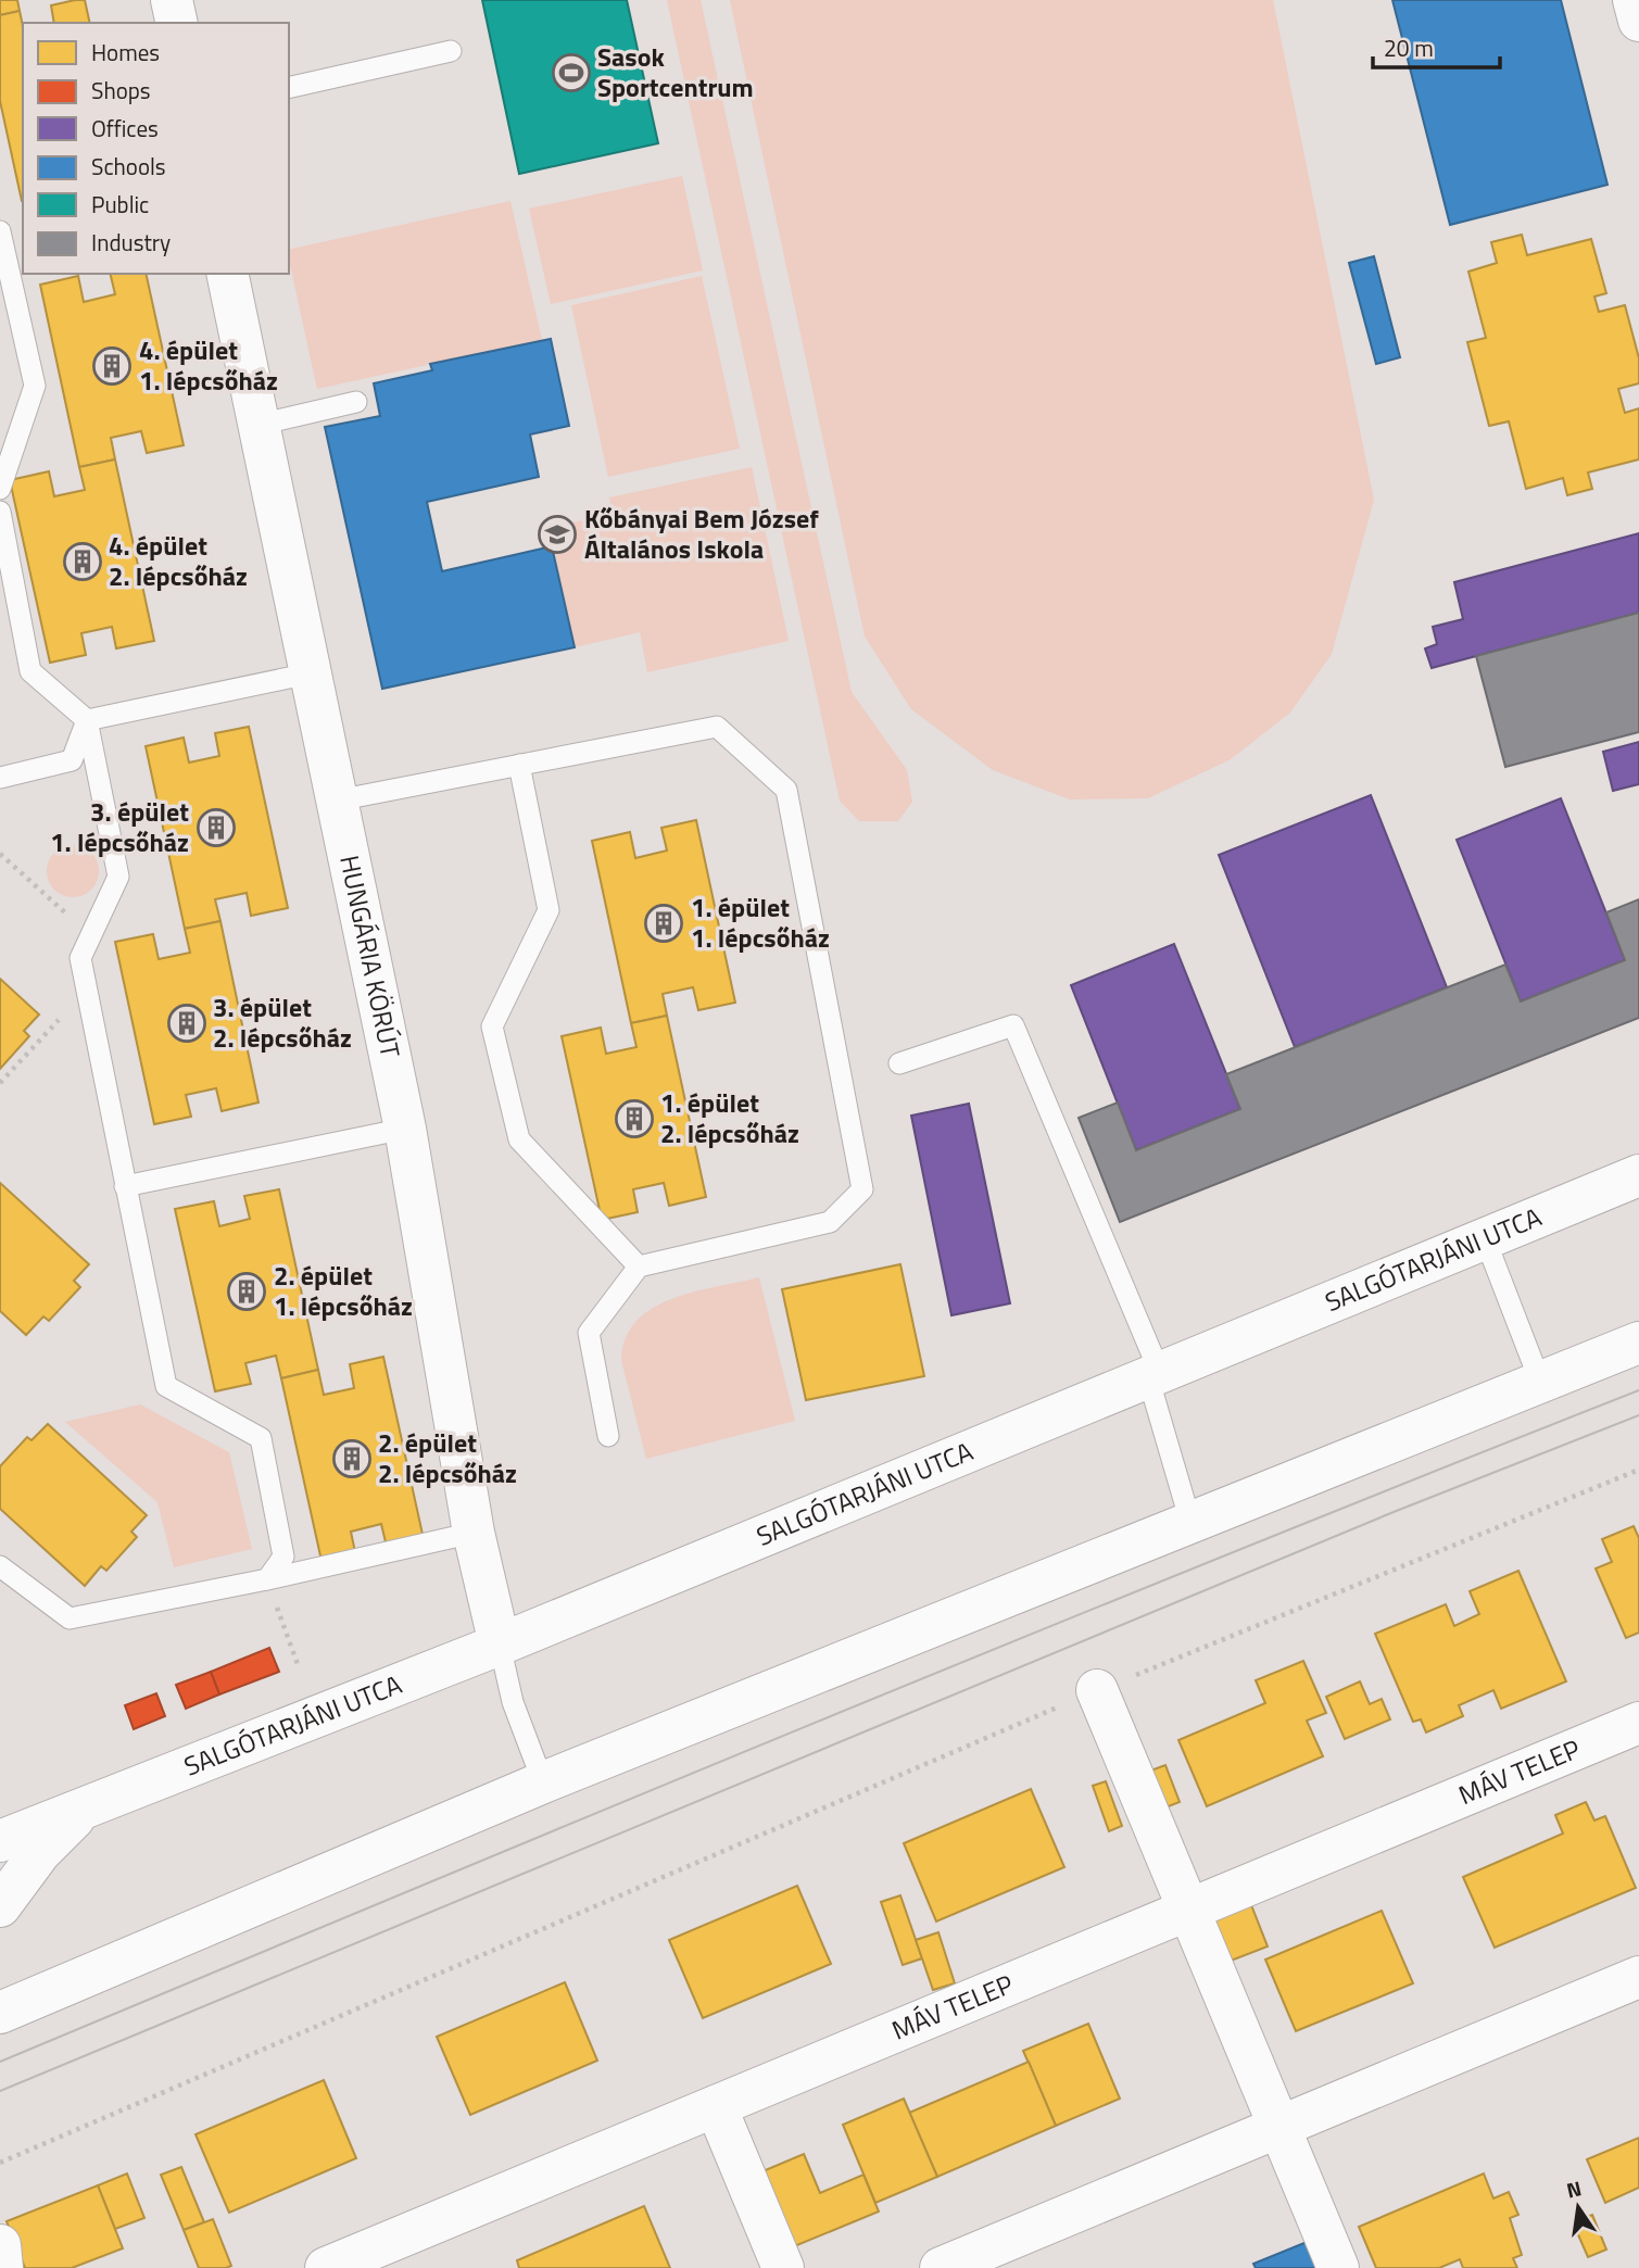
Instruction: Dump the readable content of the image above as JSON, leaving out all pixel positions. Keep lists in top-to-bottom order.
{
  "streets": {
    "street": ["HUNGÁRIA KÖRÚT", "SALGÓTARJÁNI UTCA", "MÁV TELEP"]
  },
  "crossings": [
    ["HUNGÁRIA KÖRÚT", "SALGÓTARJÁNI UTCA"]
  ],
  "places": {
    "sports": ["Sasok Sportcentrum"],
    "building": [
      "4. épület 1. lépcsőház",
      "4. épület 2. lépcsőház",
      "3. épület 1. lépcsőház",
      "1. épület 1. lépcsőház",
      "3. épület 2. lépcsőház",
      "1. épület 2. lépcsőház",
      "2. épület 1. lépcsőház",
      "2. épület 2. lépcsőház"
    ],
    "school or university": ["Kőbányai Bem József Általános Iskola"]
  },
  "legend": [
    "Homes",
    "Shops",
    "Offices",
    "Schools",
    "Public",
    "Industry"
  ],
  "scale_bar": "20 m",
  "north": "top"
}
